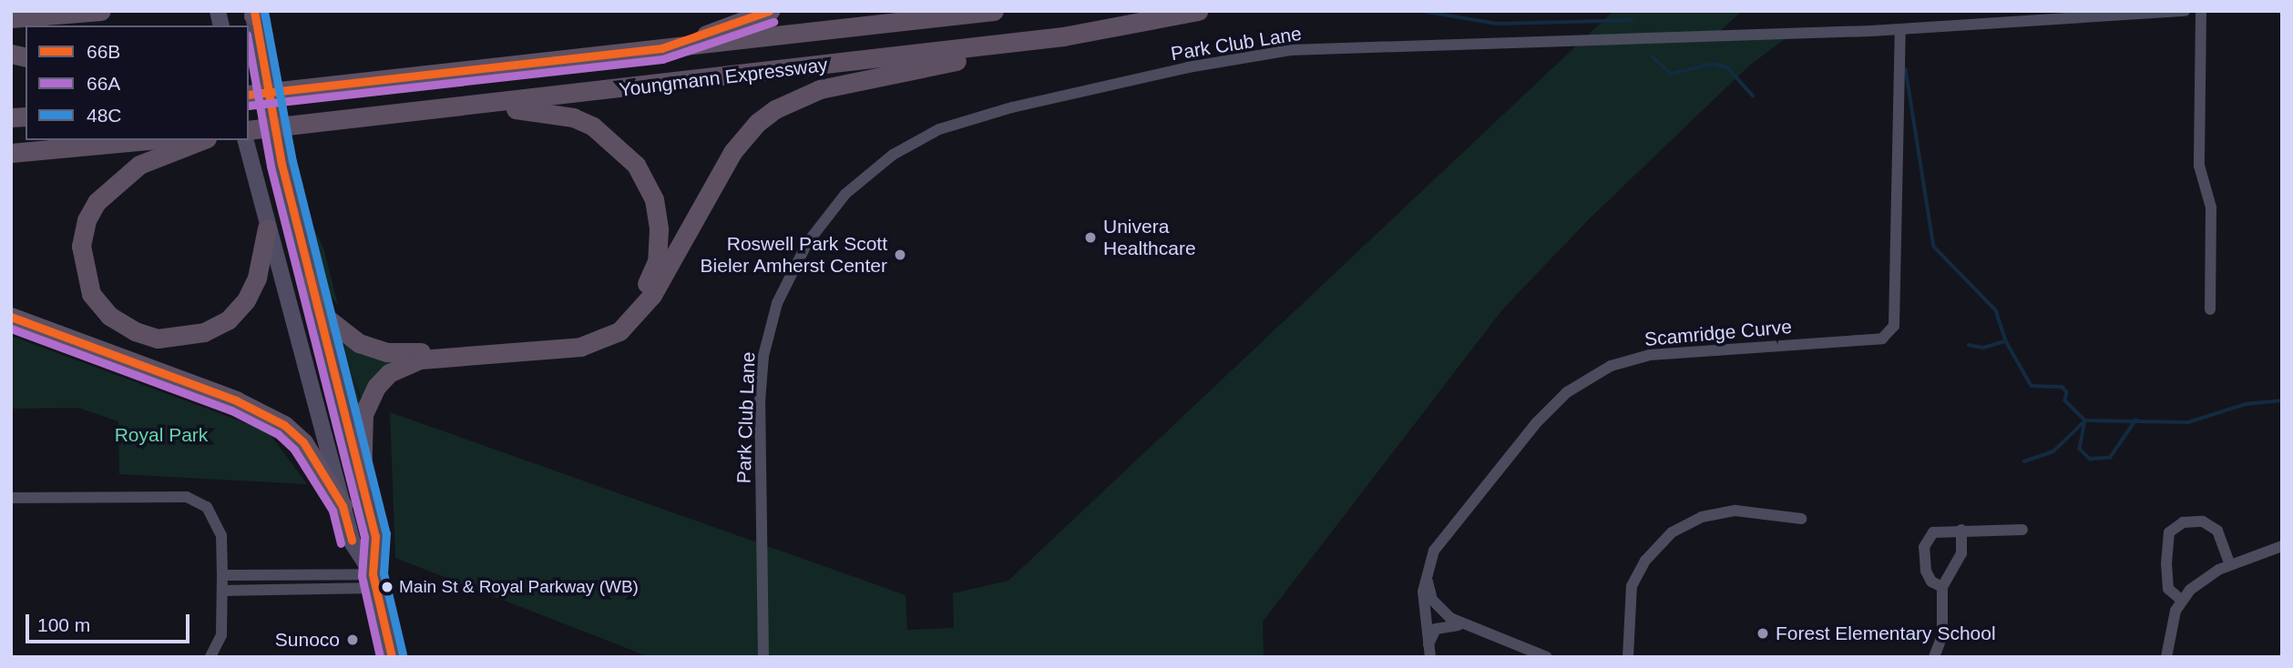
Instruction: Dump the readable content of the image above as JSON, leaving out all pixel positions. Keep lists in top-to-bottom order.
{
  "streets": {
    "highway": ["Youngmann Expressway"],
    "street": ["Park Club Lane", "Scamridge Curve"]
  },
  "crossings": [
    ["Park Club Lane", "Scamridge Curve"]
  ],
  "parks": ["Royal Park"],
  "places": [
    "Univera Healthcare",
    "Roswell Park Scott Bieler Amherst Center",
    "Main St & Royal Parkway (WB)",
    "Forest Elementary School",
    "Sunoco"
  ],
  "lines": ["transit line 66B", "transit line 48C", "transit line 66A"],
  "legend": ["66B", "66A", "48C"],
  "scale_bar": "100 m"
}
